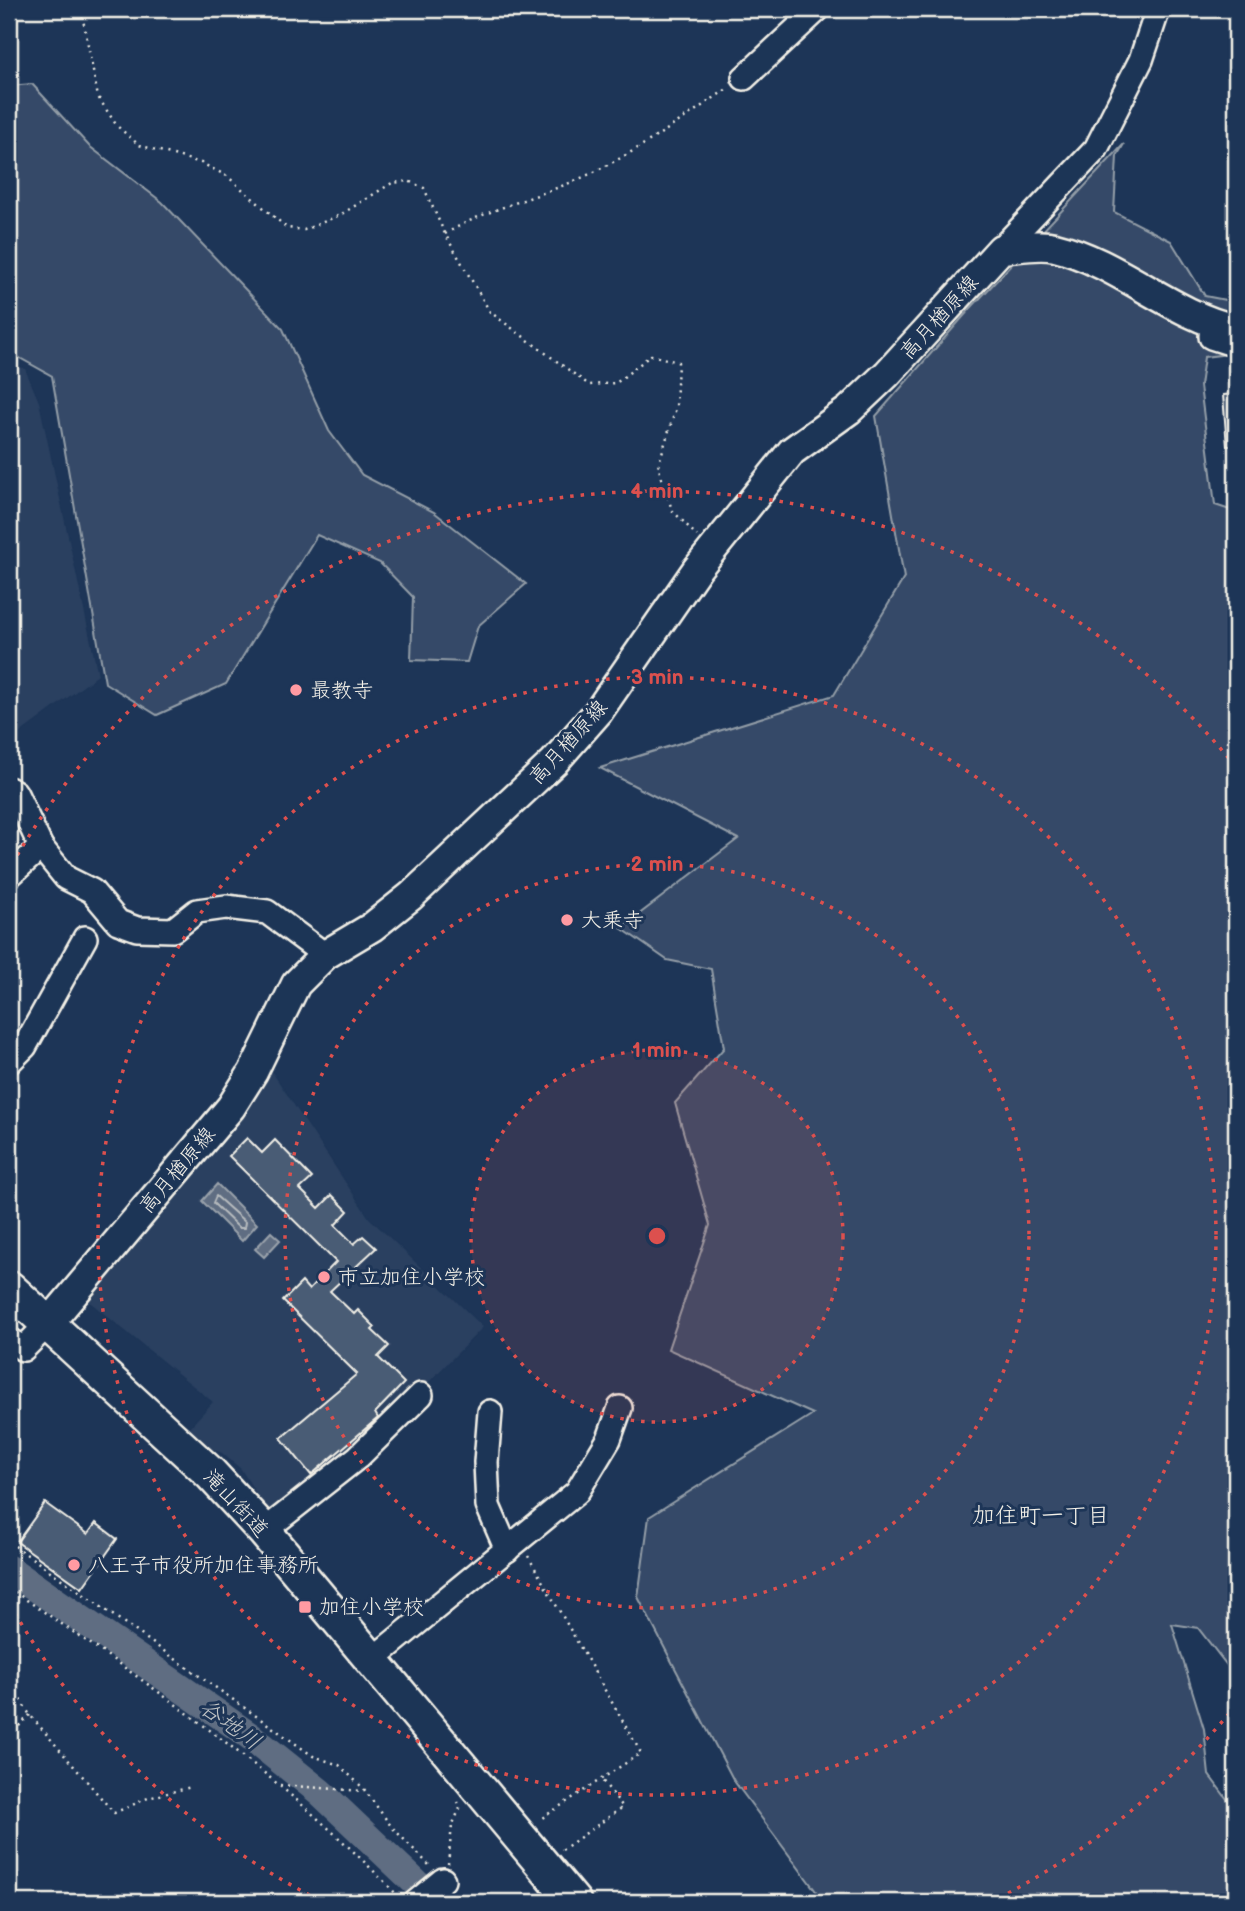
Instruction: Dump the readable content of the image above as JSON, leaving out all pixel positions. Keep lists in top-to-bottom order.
{
  "streets": {
    "highway": ["滝山街道"],
    "main road": ["高月楢原線"]
  },
  "crossings": [
    ["高月楢原線", "滝山街道"]
  ],
  "districts": ["加住町一丁目"],
  "water": ["谷地川"],
  "places": {
    "other": [
      "最教寺",
      "大乗寺",
      "市立加住小学校",
      "八王子市役所加住事務所"
    ],
    "transit": ["加住小学校"]
  },
  "rings": [
    "4 min",
    "3 min",
    "2 min",
    "1 min"
  ]
}
